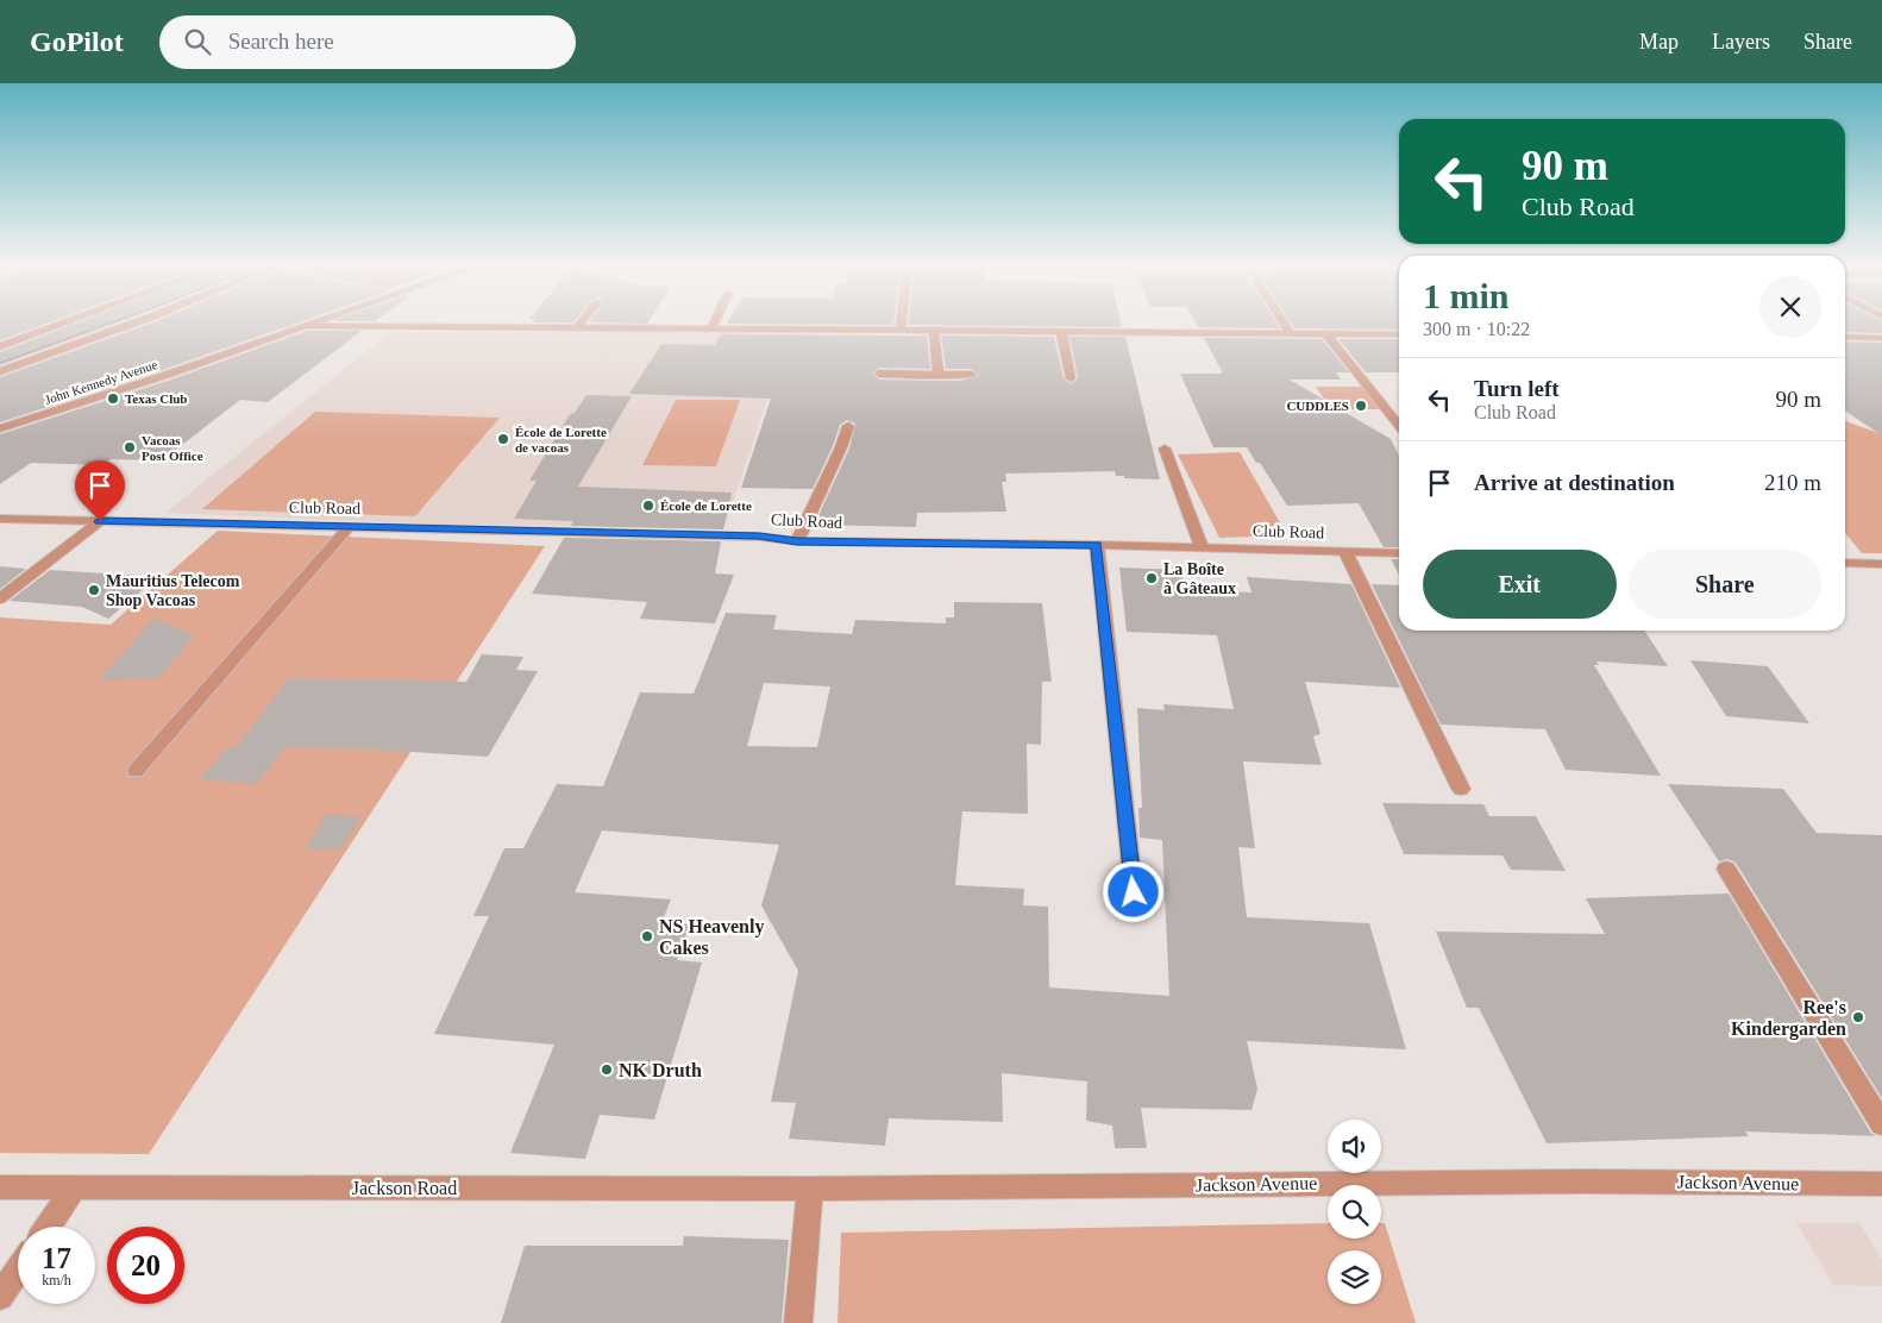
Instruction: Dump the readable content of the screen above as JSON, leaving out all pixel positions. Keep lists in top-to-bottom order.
{
  "streets": {
    "street": [
      "John Kennedy Avenue",
      "Club Road",
      "Jackson Avenue",
      "Jackson Road"
    ]
  },
  "crossings": [
    ["Jackson Avenue", "Jackson Road"]
  ],
  "places": [
    "Texas Club",
    "CUDDLES",
    "École de Lorette de vacoas",
    "Vacoas Post Office",
    "École de Lorette",
    "La Boîte à Gâteaux",
    "Mauritius Telecom Shop Vacoas",
    "NS Heavenly Cakes",
    "Ree's Kindergarden",
    "NK Druth"
  ],
  "page": {
    "header": "GoPilot",
    "search": "Search here",
    "nav": ["Map", "Layers", "Share"],
    "turn": ["90 m", "Club Road"],
    "heading": ["1 min", "300 m · 10:22"],
    "list": [
      {
        "name": "Turn left",
        "note": "Club Road",
        "value": "90 m"
      },
      {
        "name": "Arrive at destination",
        "value": "210 m"
      }
    ],
    "buttons": ["Exit", "Share"],
    "speed": "17 km/h",
    "limit": "20"
  }
}
